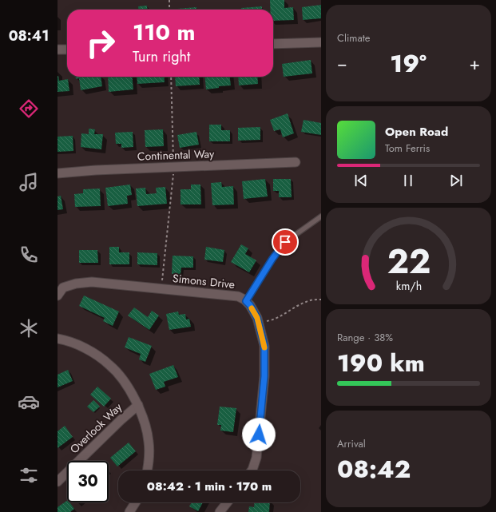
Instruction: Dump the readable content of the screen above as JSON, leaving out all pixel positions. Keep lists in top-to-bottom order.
{
  "streets": {
    "street": ["Continental Way", "Simons Drive", "Overlook Way"]
  },
  "page": {
    "tabs": "08:41",
    "tile": [
      "Climate",
      ["Range · 38%", "190 km"],
      ["Arrival", "08:42"]
    ],
    "turn": ["110 m", "Turn right"],
    "heat": ["−", "19°", "+"],
    "song": ["Open Road", "Tom Ferris"],
    "limit": "30",
    "trip": "08:42 · 1 min · 170 m",
    "gauge": ["22", "km/h"]
  }
}
